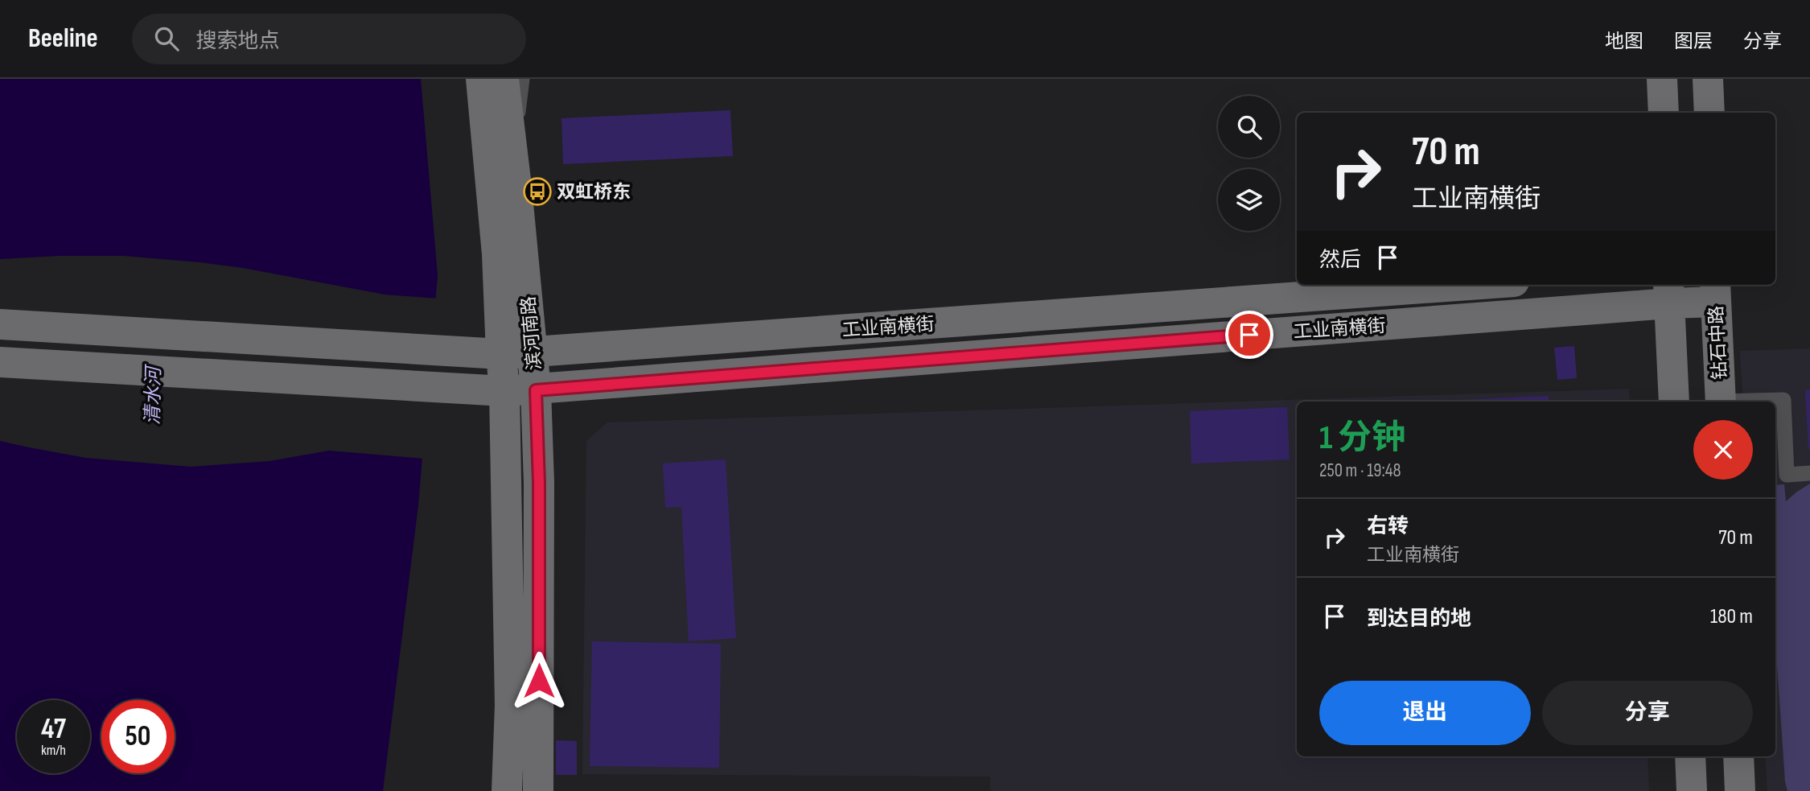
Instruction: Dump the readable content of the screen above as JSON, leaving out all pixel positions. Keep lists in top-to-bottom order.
{
  "streets": {
    "main road": ["工业南横街", "滨河南路", "钻石中路"]
  },
  "crossings": [
    ["工业南横街", "滨河南路"],
    ["工业南横街", "钻石中路"]
  ],
  "water": ["清水河"],
  "places": {
    "bus stop": ["双虹桥东"]
  },
  "page": {
    "header": "Beeline",
    "search": "搜索地点",
    "nav": ["地图", "图层", "分享"],
    "turn": ["70 m", "工业南横街"],
    "then": "然后",
    "heading": ["1 分钟", "250 m · 19:48"],
    "list": [
      {
        "name": "右转",
        "note": "工业南横街",
        "value": "70 m"
      },
      {
        "name": "到达目的地",
        "value": "180 m"
      }
    ],
    "buttons": ["退出", "分享"],
    "speed": "47 km/h",
    "limit": "50"
  }
}
